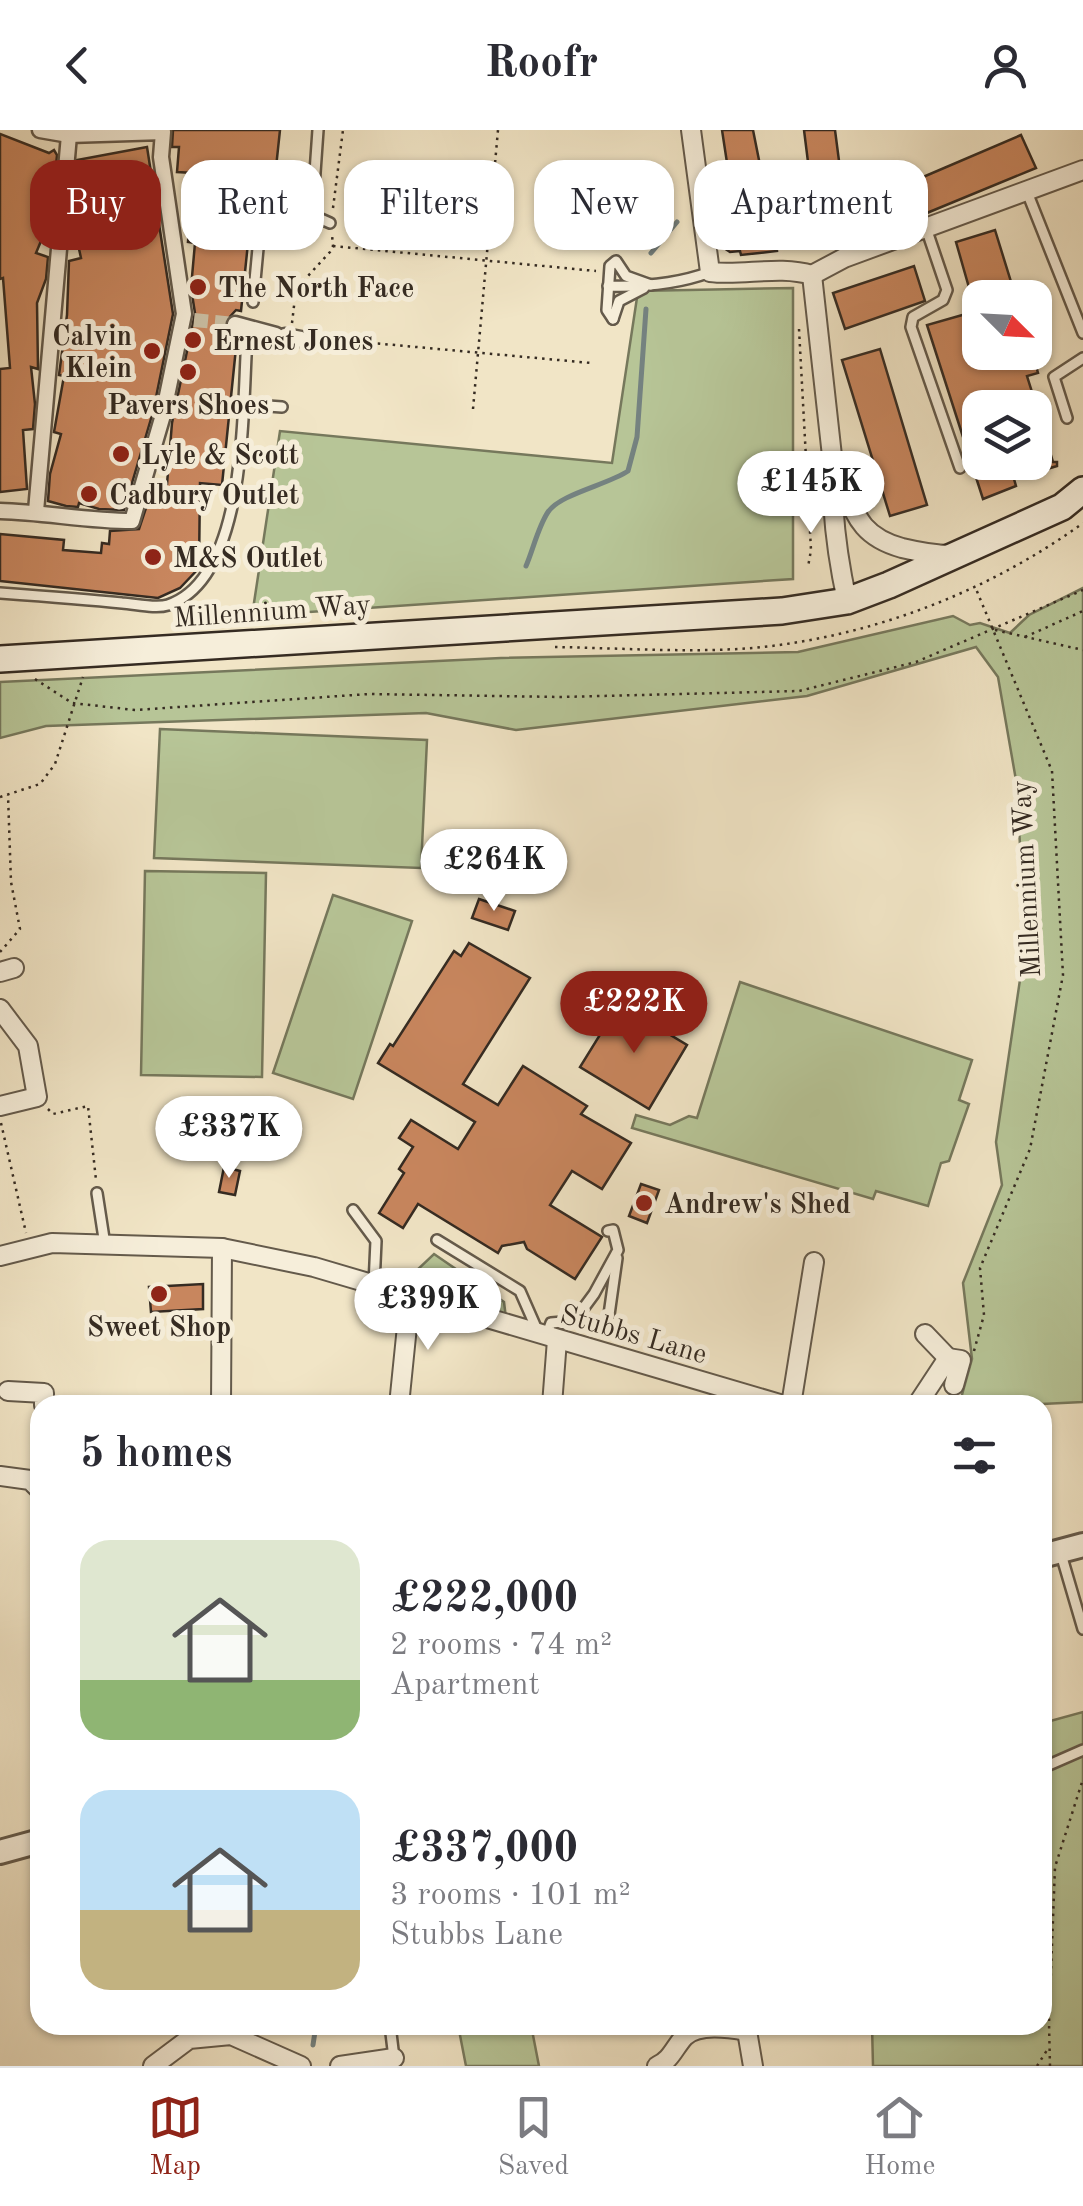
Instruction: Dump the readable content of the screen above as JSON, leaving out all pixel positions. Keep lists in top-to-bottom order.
{
  "streets": {
    "main road": ["Millennium Way"],
    "street": ["Stubbs Lane"]
  },
  "places": [
    "The North Face",
    "Ernest Jones",
    "Calvin Klein",
    "Pavers Shoes",
    "Lyle & Scott",
    "Cadbury Outlet",
    "M&S Outlet",
    "Andrew's Shed",
    "Sweet Shop"
  ],
  "north": "bottom right",
  "page": {
    "header": "Roofr",
    "chip": [
      "Buy",
      "Rent",
      "Filters",
      "New",
      "Apartment"
    ],
    "price": [
      "£145K",
      "£264K",
      "£222K",
      "£337K",
      "£399K"
    ],
    "heading": "5 homes",
    "list": [
      {
        "name": "£222,000",
        "note": "2 rooms · 74 m² · Apartment"
      },
      {
        "name": "£337,000",
        "note": "3 rooms · 101 m² · Stubbs Lane"
      }
    ],
    "tabs": ["Map", "Saved", "Home"]
  }
}
